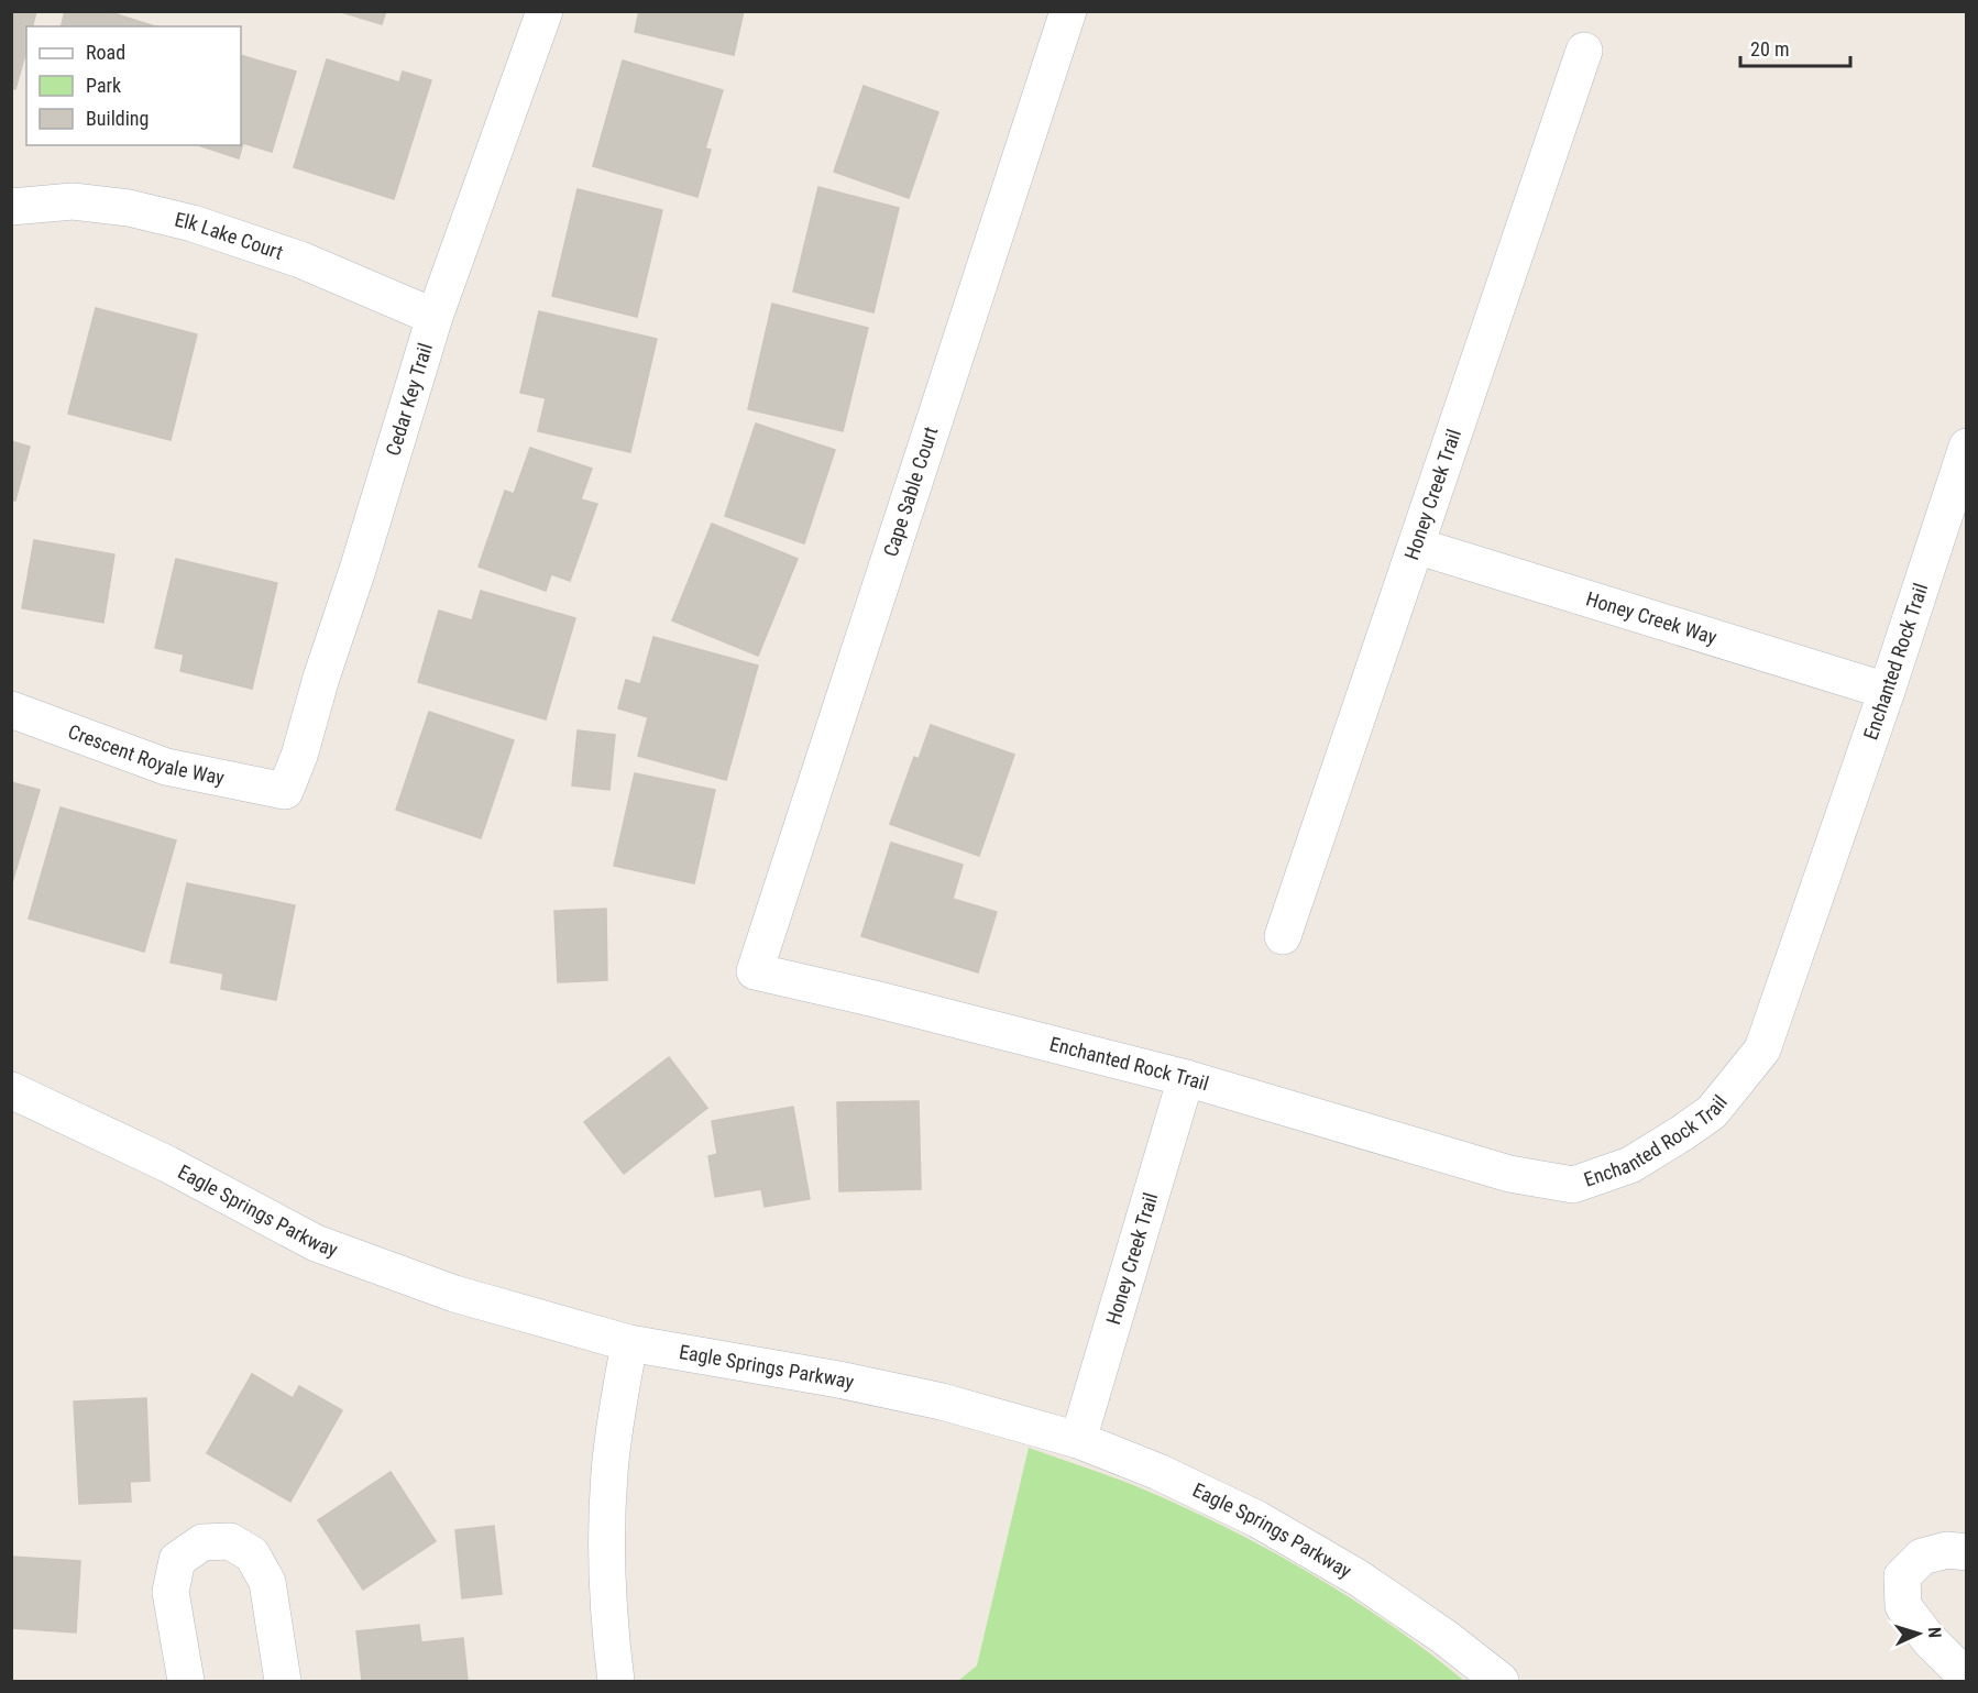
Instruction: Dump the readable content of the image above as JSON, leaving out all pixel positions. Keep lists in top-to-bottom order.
{
  "streets": {
    "street": [
      "Elk Lake Court",
      "Cedar Key Trail",
      "Cape Sable Court",
      "Honey Creek Trail",
      "Honey Creek Way",
      "Enchanted Rock Trail",
      "Crescent Royale Way",
      "Eagle Springs Parkway"
    ]
  },
  "crossings": [
    ["Elk Lake Court", "Cedar Key Trail"],
    ["Cedar Key Trail", "Crescent Royale Way"],
    ["Cape Sable Court", "Enchanted Rock Trail"],
    ["Honey Creek Trail", "Honey Creek Way"],
    ["Honey Creek Trail", "Enchanted Rock Trail"],
    ["Honey Creek Trail", "Eagle Springs Parkway"],
    ["Honey Creek Way", "Enchanted Rock Trail"]
  ],
  "legend": ["Road", "Park", "Building"],
  "scale_bar": "20 m",
  "north": "right"
}
